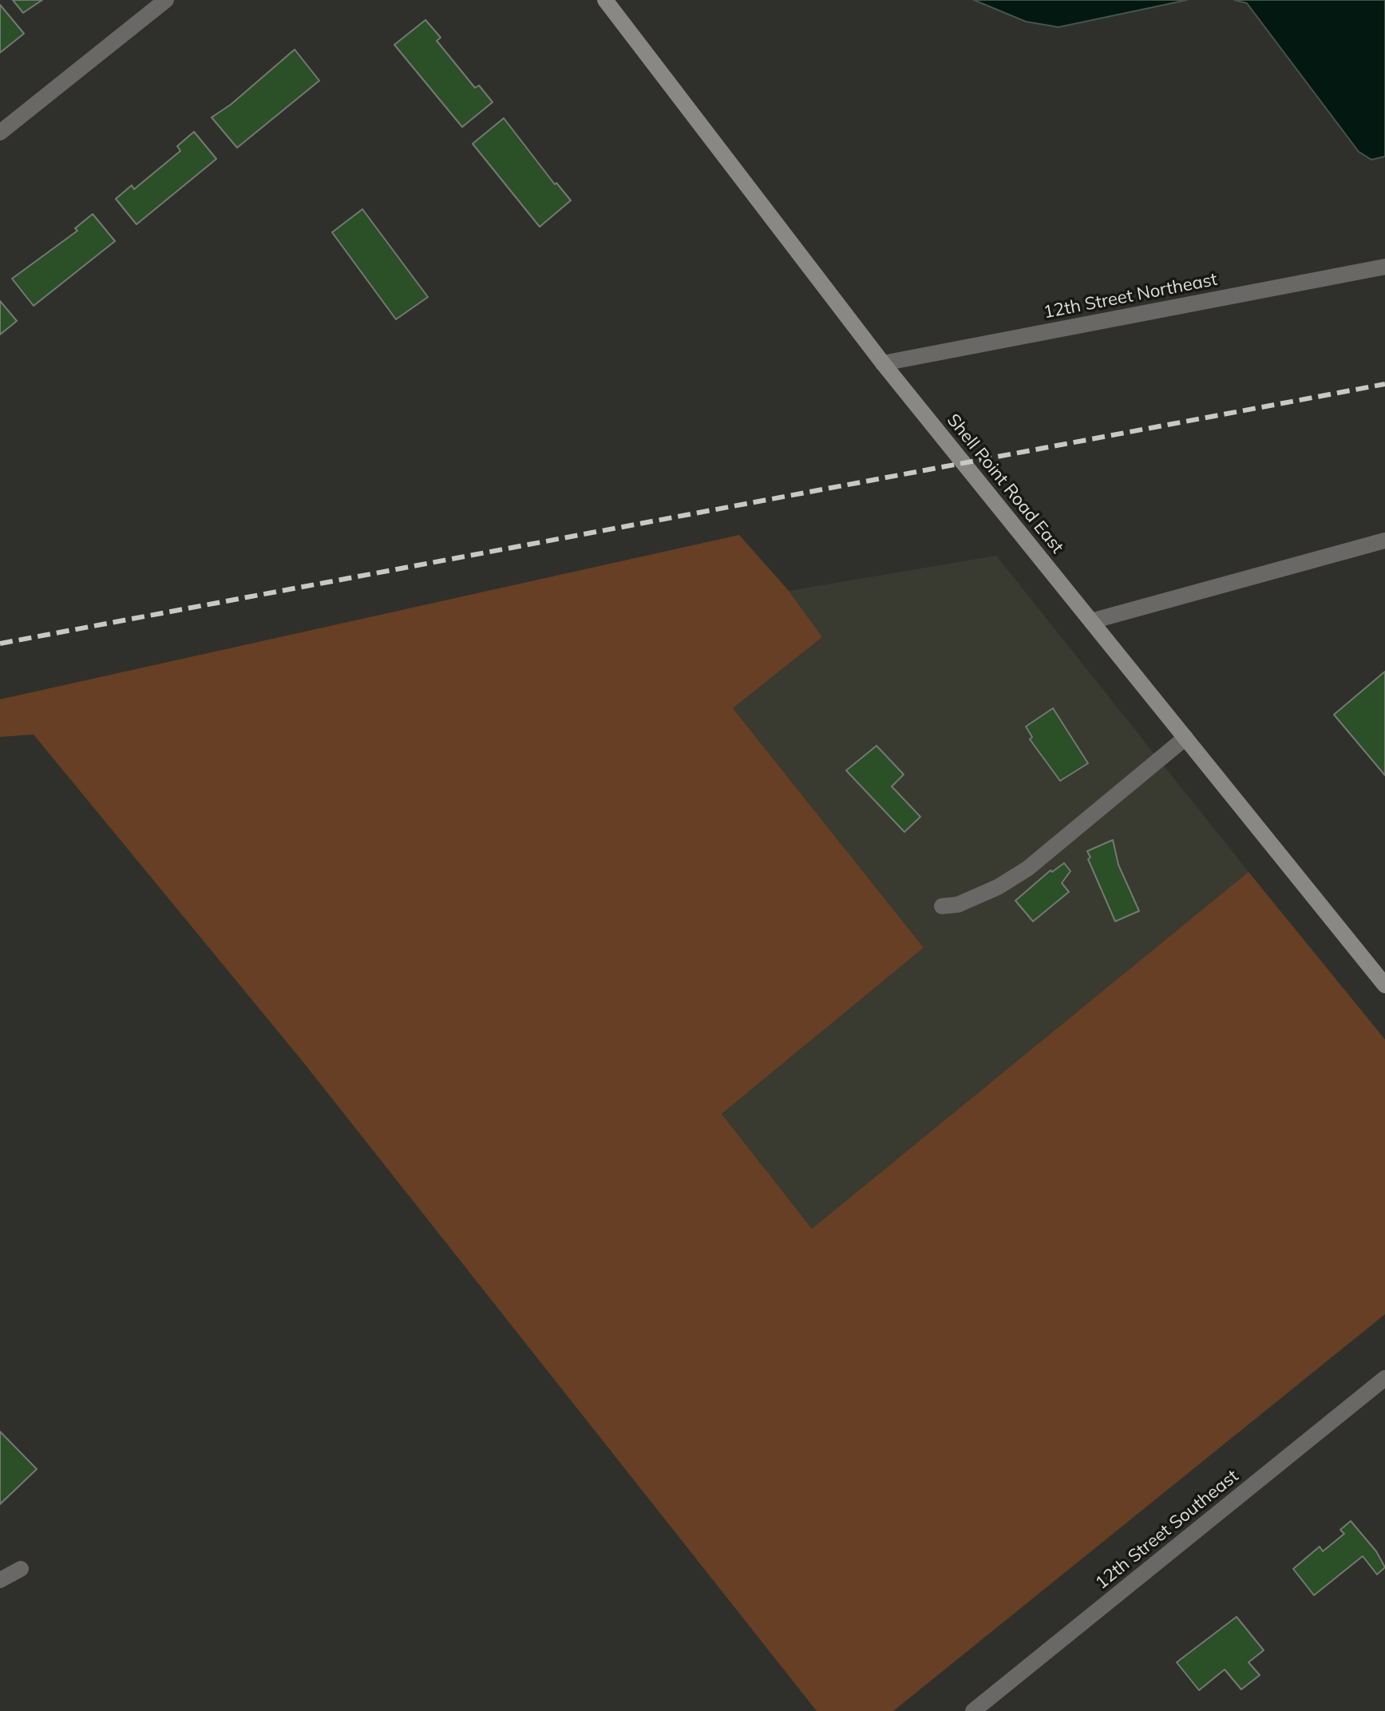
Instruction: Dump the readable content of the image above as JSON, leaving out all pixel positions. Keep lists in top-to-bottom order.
{
  "streets": {
    "street": ["12th Street Northeast", "Shell Point Road East", "12th Street Southeast"]
  },
  "crossings": [
    ["12th Street Northeast", "Shell Point Road East"]
  ]
}
